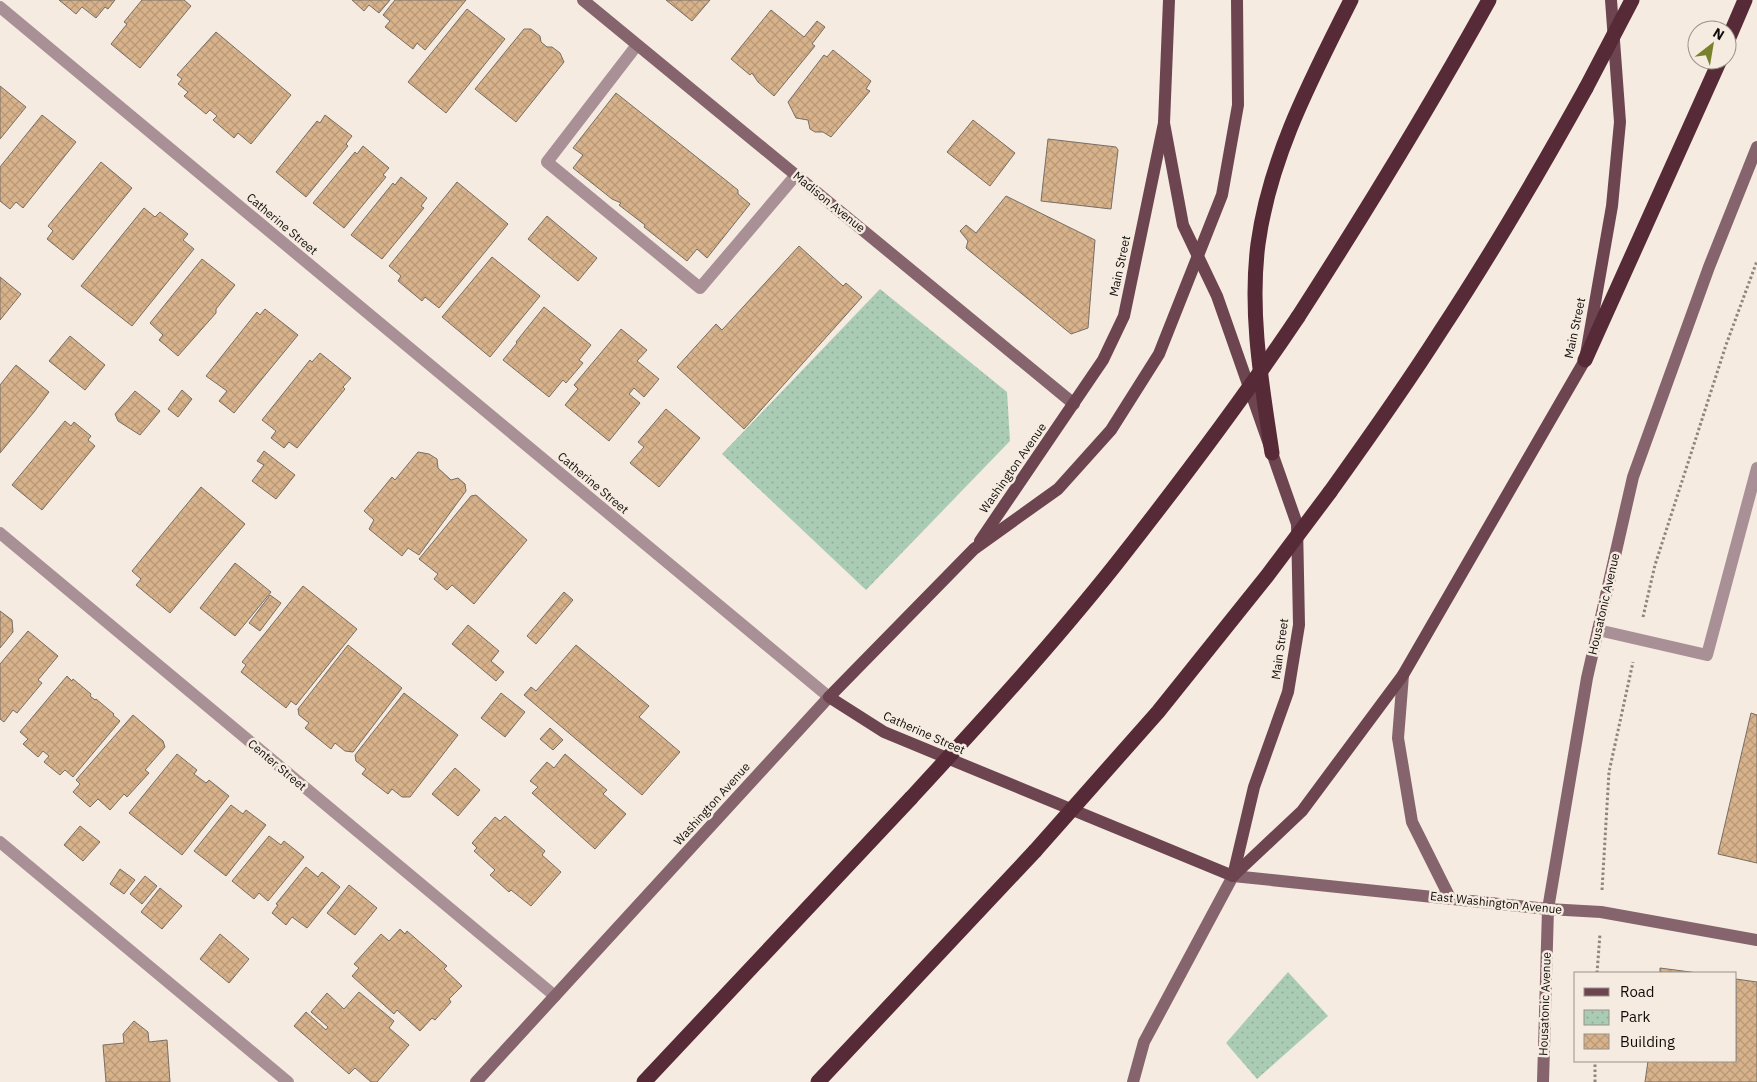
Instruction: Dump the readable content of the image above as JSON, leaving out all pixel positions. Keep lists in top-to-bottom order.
{
  "streets": {
    "main road": [
      "Madison Avenue",
      "Catherine Street",
      "Main Street",
      "Washington Avenue",
      "Housatonic Avenue",
      "East Washington Avenue"
    ],
    "street": ["Center Street"]
  },
  "crossings": [
    ["Madison Avenue", "Main Street"],
    ["Madison Avenue", "Washington Avenue"],
    ["Catherine Street", "Main Street"],
    ["Catherine Street", "Washington Avenue"],
    ["Catherine Street", "East Washington Avenue"],
    ["Main Street", "Washington Avenue"],
    ["Main Street", "East Washington Avenue"],
    ["Washington Avenue", "Center Street"],
    ["Housatonic Avenue", "East Washington Avenue"]
  ],
  "legend": ["Road", "Park", "Building"],
  "north": "top right"
}
